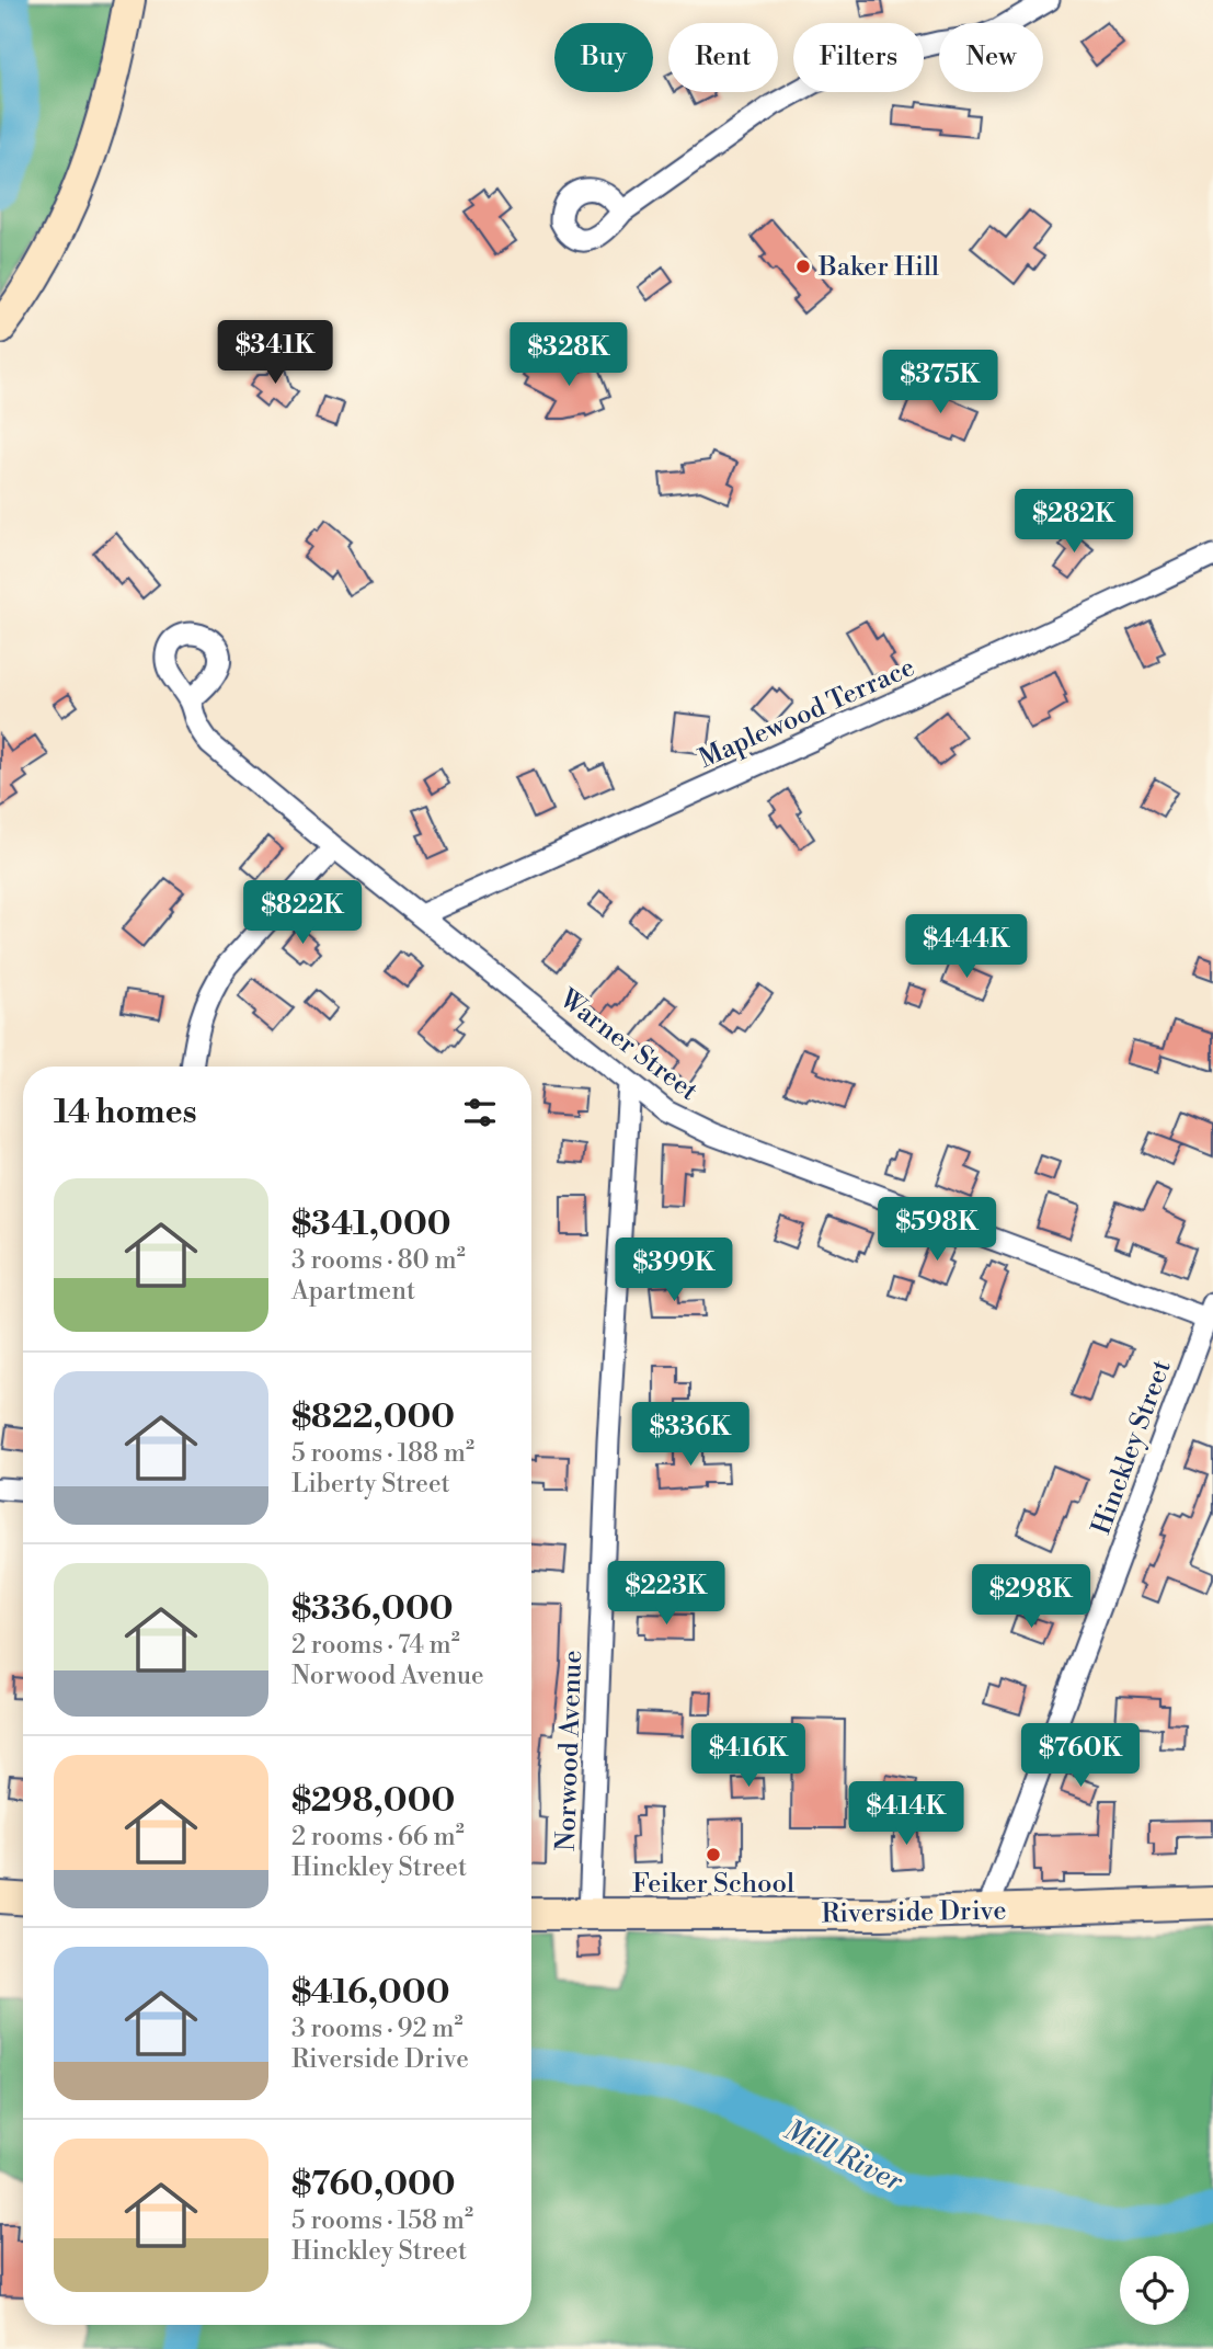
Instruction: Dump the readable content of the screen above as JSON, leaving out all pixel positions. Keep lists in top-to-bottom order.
{
  "streets": {
    "street": [
      "Maplewood Terrace",
      "Warner Street",
      "Hinckley Street",
      "Norwood Avenue",
      "Riverside Drive"
    ]
  },
  "crossings": [
    ["Maplewood Terrace", "Warner Street"],
    ["Warner Street", "Hinckley Street"],
    ["Warner Street", "Norwood Avenue"],
    ["Hinckley Street", "Riverside Drive"],
    ["Norwood Avenue", "Riverside Drive"]
  ],
  "water": ["Mill River"],
  "places": ["Baker Hill", "Feiker School"],
  "page": {
    "chip": [
      "Buy",
      "Rent",
      "Filters",
      "New"
    ],
    "price": [
      "$341K",
      "$328K",
      "$375K",
      "$282K",
      "$822K",
      "$444K",
      "$598K",
      "$399K",
      "$336K",
      "$223K",
      "$298K",
      "$416K",
      "$760K",
      "$414K"
    ],
    "heading": "14 homes",
    "list": [
      {
        "name": "$341,000",
        "note": "3 rooms · 80 m² · Apartment"
      },
      {
        "name": "$822,000",
        "note": "5 rooms · 188 m² · Liberty Street"
      },
      {
        "name": "$336,000",
        "note": "2 rooms · 74 m² · Norwood Avenue"
      },
      {
        "name": "$298,000",
        "note": "2 rooms · 66 m² · Hinckley Street"
      },
      {
        "name": "$416,000",
        "note": "3 rooms · 92 m² · Riverside Drive"
      },
      {
        "name": "$760,000",
        "note": "5 rooms · 158 m² · Hinckley Street"
      }
    ]
  }
}
